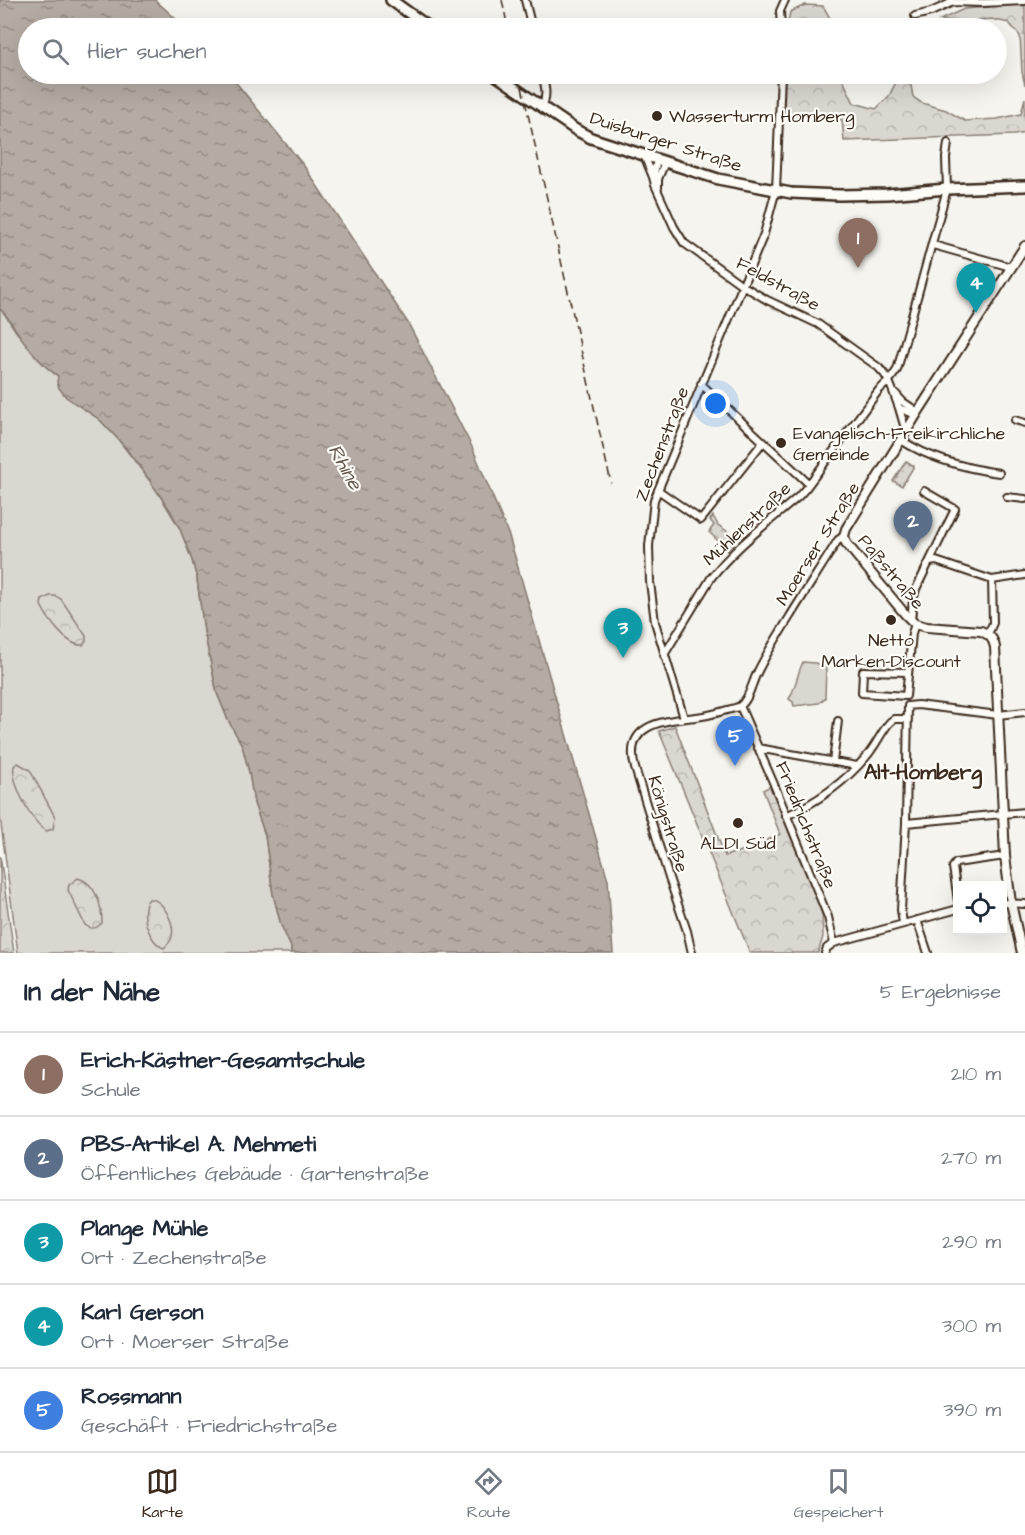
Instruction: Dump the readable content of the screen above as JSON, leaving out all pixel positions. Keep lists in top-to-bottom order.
{
  "streets": {
    "main road": ["Duisburger Straße"],
    "street": [
      "Feldstraße",
      "Zechenstraße",
      "Mühlenstraße",
      "Moerser Straße",
      "Paßstraße",
      "Königstraße",
      "Friedrichstraße"
    ]
  },
  "crossings": [
    ["Duisburger Straße", "Feldstraße"],
    ["Duisburger Straße", "Zechenstraße"],
    ["Duisburger Straße", "Mühlenstraße"],
    ["Feldstraße", "Zechenstraße"],
    ["Feldstraße", "Mühlenstraße"],
    ["Feldstraße", "Moerser Straße"],
    ["Zechenstraße", "Mühlenstraße"],
    ["Zechenstraße", "Königstraße"],
    ["Moerser Straße", "Paßstraße"],
    ["Moerser Straße", "Friedrichstraße"]
  ],
  "districts": ["Alt-Homberg"],
  "water": ["Rhine"],
  "places": [
    "Wasserturm Homberg",
    "Evangelisch-Freikirchliche Gemeinde",
    "Netto Marken-Discount",
    "ALDI Süd"
  ],
  "page": {
    "search": "Hier suchen",
    "pins": [
      "1",
      "4",
      "2",
      "3",
      "5"
    ],
    "heading": ["In der Nähe", "5 Ergebnisse"],
    "list": [
      {
        "mark": "1",
        "name": "Erich-Kästner-Gesamtschule",
        "note": "Schule",
        "value": "210 m"
      },
      {
        "mark": "2",
        "name": "PBS-Artikel A. Mehmeti",
        "note": "Öffentliches Gebäude · Gartenstraße",
        "value": "270 m"
      },
      {
        "mark": "3",
        "name": "Plange Mühle",
        "note": "Ort · Zechenstraße",
        "value": "290 m"
      },
      {
        "mark": "4",
        "name": "Karl Gerson",
        "note": "Ort · Moerser Straße",
        "value": "300 m"
      },
      {
        "mark": "5",
        "name": "Rossmann",
        "note": "Geschäft · Friedrichstraße",
        "value": "390 m"
      }
    ],
    "nav": ["Karte", "Route", "Gespeichert"]
  }
}
